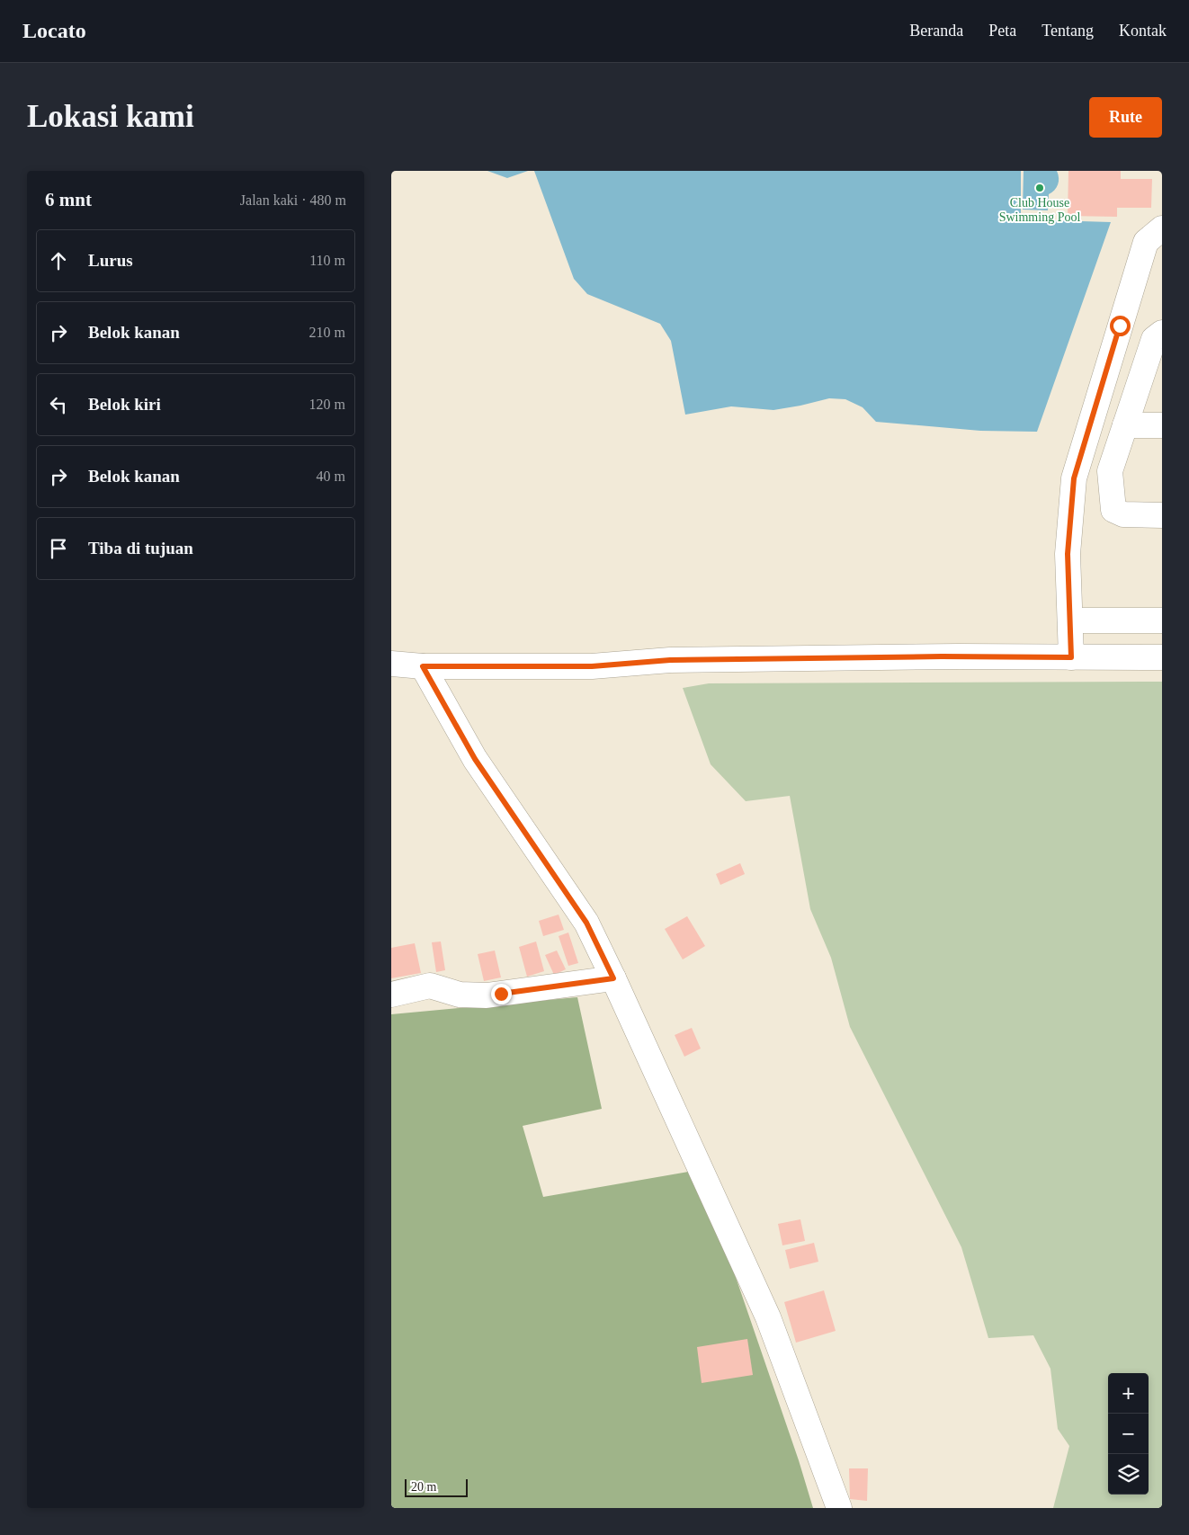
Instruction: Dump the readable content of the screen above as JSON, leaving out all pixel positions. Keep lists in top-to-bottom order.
{
  "places": ["Club House Swimming Pool"],
  "scale_bar": "20 m",
  "page": {
    "header": "Locato",
    "nav": [
      "Beranda",
      "Peta",
      "Tentang",
      "Kontak"
    ],
    "buttons": "Rute",
    "title": "Lokasi kami",
    "heading": ["6 mnt", "Jalan kaki · 480 m"],
    "list": [
      ["Lurus", "110 m"],
      ["Belok kanan", "210 m"],
      ["Belok kiri", "120 m"],
      ["Belok kanan", "40 m"],
      "Tiba di tujuan"
    ],
    "map_buttons": ["+", "−"],
    "scale": "20 m"
  }
}
